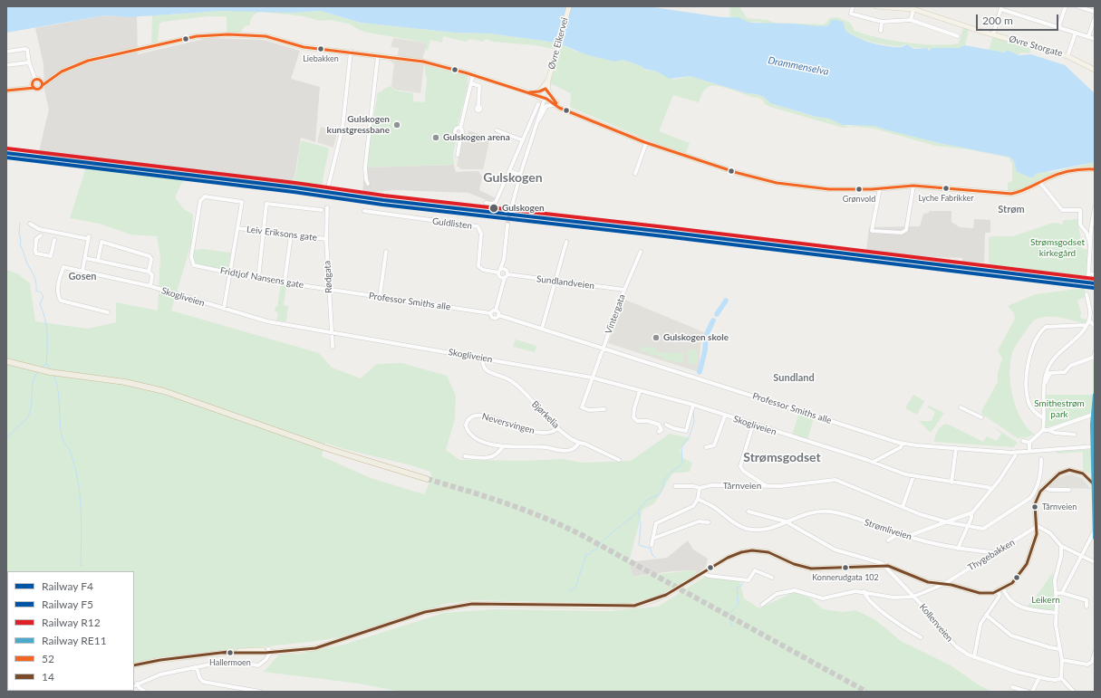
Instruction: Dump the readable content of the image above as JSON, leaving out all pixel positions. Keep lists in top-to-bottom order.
{
  "streets": {
    "main road": ["Øvre Eikervei", "Øvre Storgate"],
    "street": [
      "Guldlisten",
      "Leiv Eriksons gate",
      "Rødgata",
      "Fridtjof Nansens gate",
      "Sundlandveien",
      "Skogliveien",
      "Professor Smiths alle",
      "Vintergata",
      "Bjørkelia",
      "Neversvingen",
      "Tårnveien",
      "Strømliveien",
      "Thygebakken",
      "Kollenveien"
    ]
  },
  "crossings": [
    ["Guldlisten", "Sundlandveien"],
    ["Leiv Eriksons gate", "Rødgata"],
    ["Leiv Eriksons gate", "Fridtjof Nansens gate"],
    ["Rødgata", "Fridtjof Nansens gate"],
    ["Rødgata", "Skogliveien"],
    ["Rødgata", "Professor Smiths alle"],
    ["Fridtjof Nansens gate", "Professor Smiths alle"],
    ["Sundlandveien", "Vintergata"],
    ["Skogliveien", "Vintergata"],
    ["Skogliveien", "Bjørkelia"],
    ["Professor Smiths alle", "Vintergata"],
    ["Bjørkelia", "Neversvingen"],
    ["Strømliveien", "Thygebakken"],
    ["Thygebakken", "Kollenveien"]
  ],
  "districts": [
    "Gulskogen",
    "Strøm",
    "Gosen",
    "Sundland",
    "Strømsgodset"
  ],
  "water": ["Drammenselva"],
  "parks": ["Strømsgodset kirkegård", "Smithestrøm park", "Leikern"],
  "places": [
    "Liebakken",
    "Gulskogen kunstgressbane",
    "Gulskogen arena",
    "Lyche Fabrikker",
    "Grønvold",
    "Gulskogen",
    "Gulskogen skole",
    "Tårnveien",
    "Konnerudgata 102",
    "Hallermoen"
  ],
  "lines": [
    "transit line 52",
    "rail line R12",
    "rail line F4",
    "rail line F5",
    "rail line RE11",
    "transit line 14"
  ],
  "legend": [
    "Railway F4",
    "Railway F5",
    "Railway R12",
    "Railway RE11",
    "52",
    "14"
  ],
  "scale_bar": "200 m"
}
